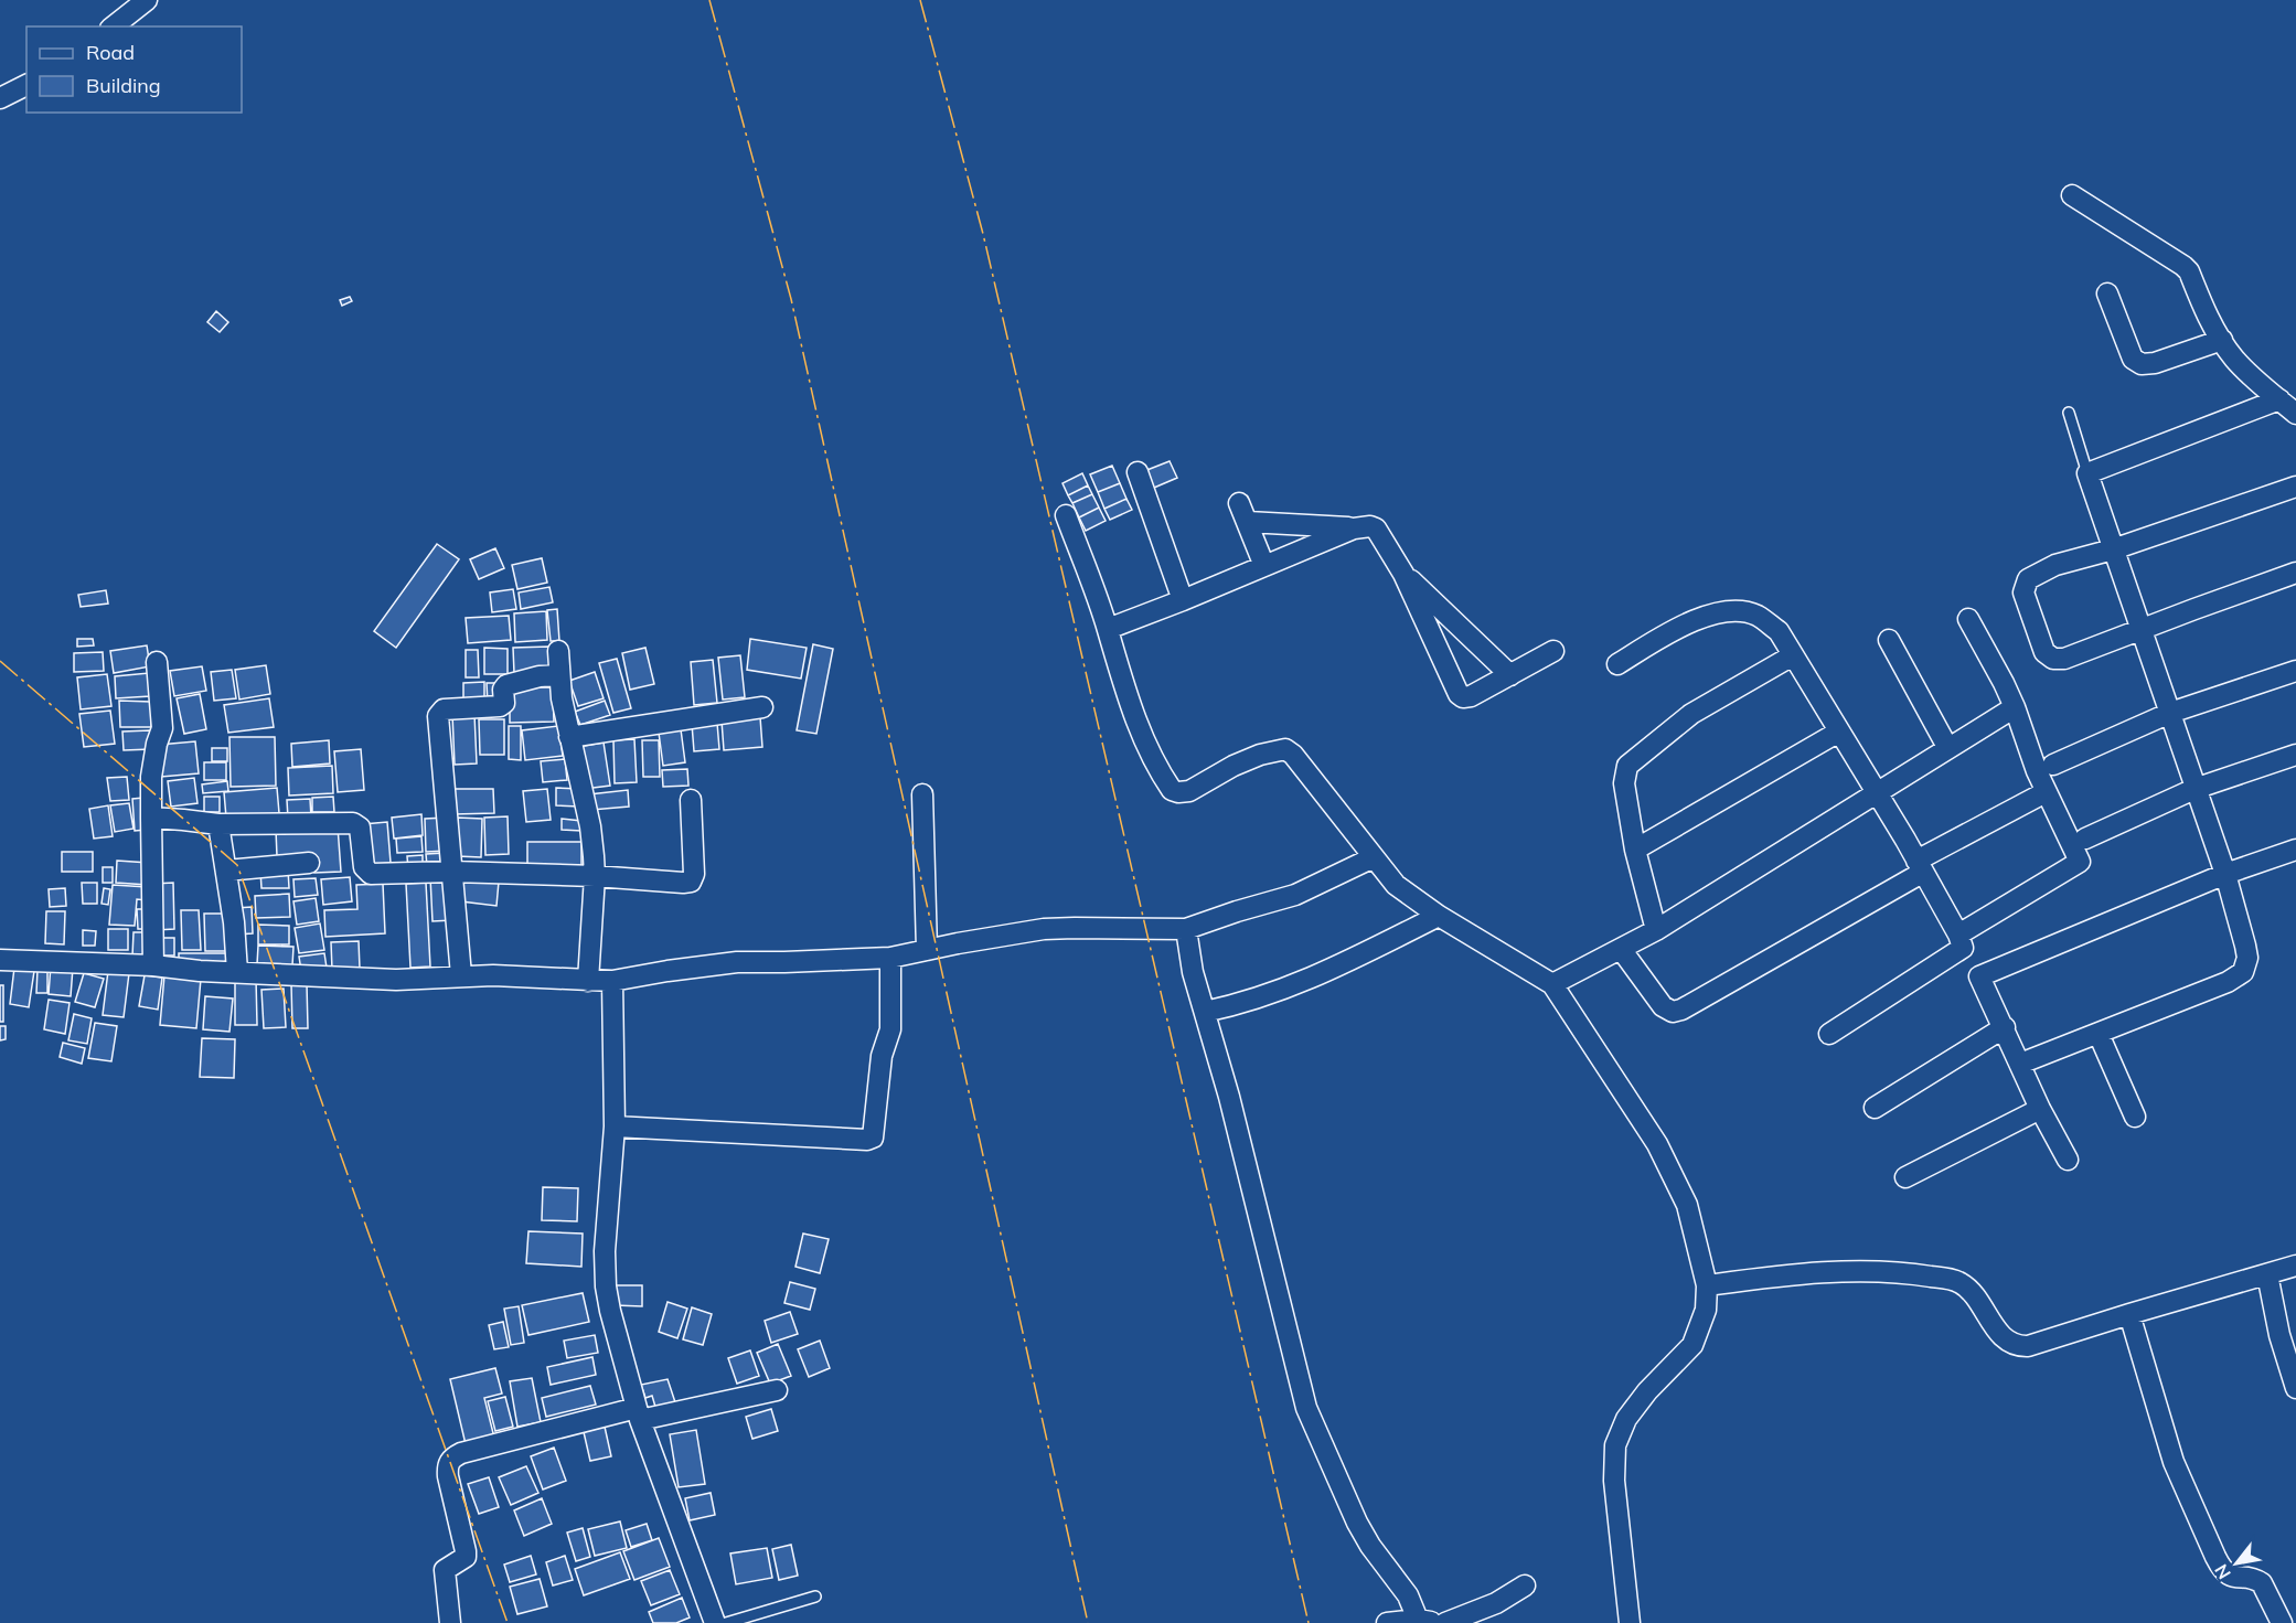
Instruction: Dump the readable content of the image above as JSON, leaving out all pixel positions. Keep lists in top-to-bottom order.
{
  "legend": ["Road", "Building"],
  "north": "bottom left"
}
